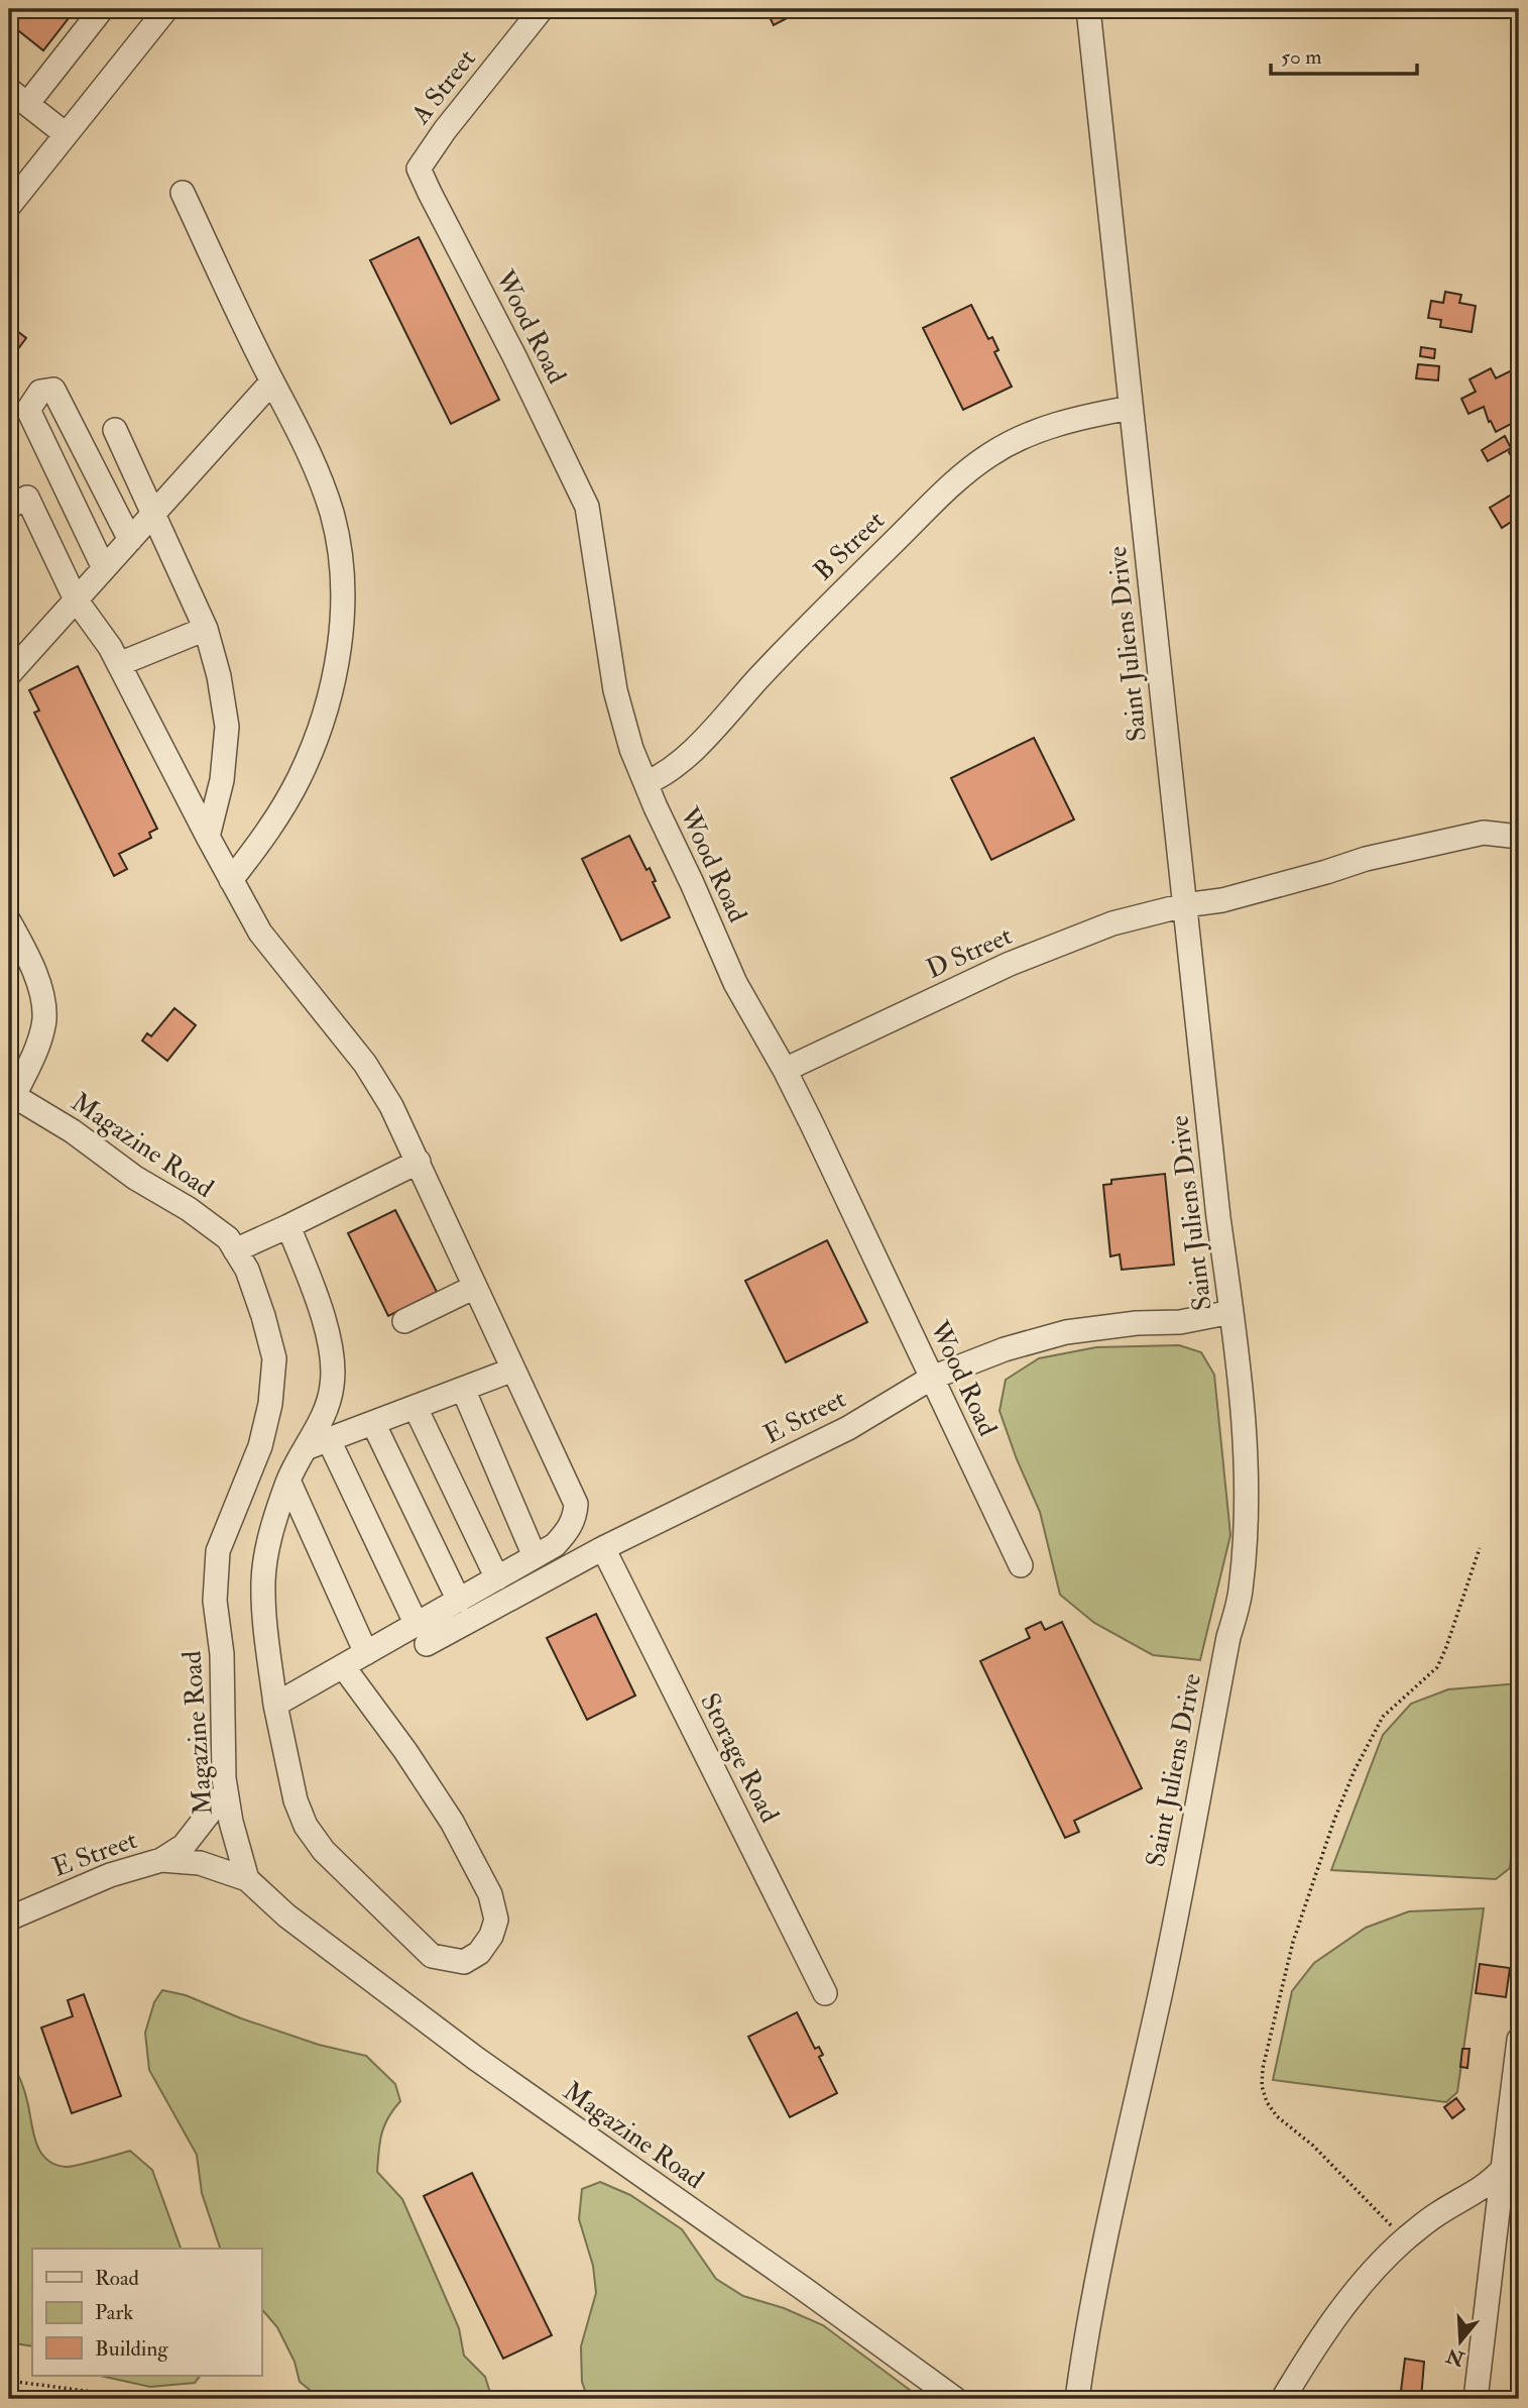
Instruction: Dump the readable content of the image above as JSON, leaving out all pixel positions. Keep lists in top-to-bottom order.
{
  "streets": {
    "street": [
      "A Street",
      "Wood Road",
      "B Street",
      "Saint Juliens Drive",
      "D Street",
      "Magazine Road",
      "E Street",
      "Storage Road"
    ]
  },
  "crossings": [
    ["A Street", "Wood Road"],
    ["Wood Road", "B Street"],
    ["Wood Road", "D Street"],
    ["Wood Road", "E Street"],
    ["B Street", "Saint Juliens Drive"],
    ["Saint Juliens Drive", "D Street"],
    ["Saint Juliens Drive", "E Street"],
    ["Magazine Road", "E Street"],
    ["E Street", "Storage Road"]
  ],
  "legend": ["Road", "Park", "Building"],
  "scale_bar": "50 m",
  "north": "bottom"
}
